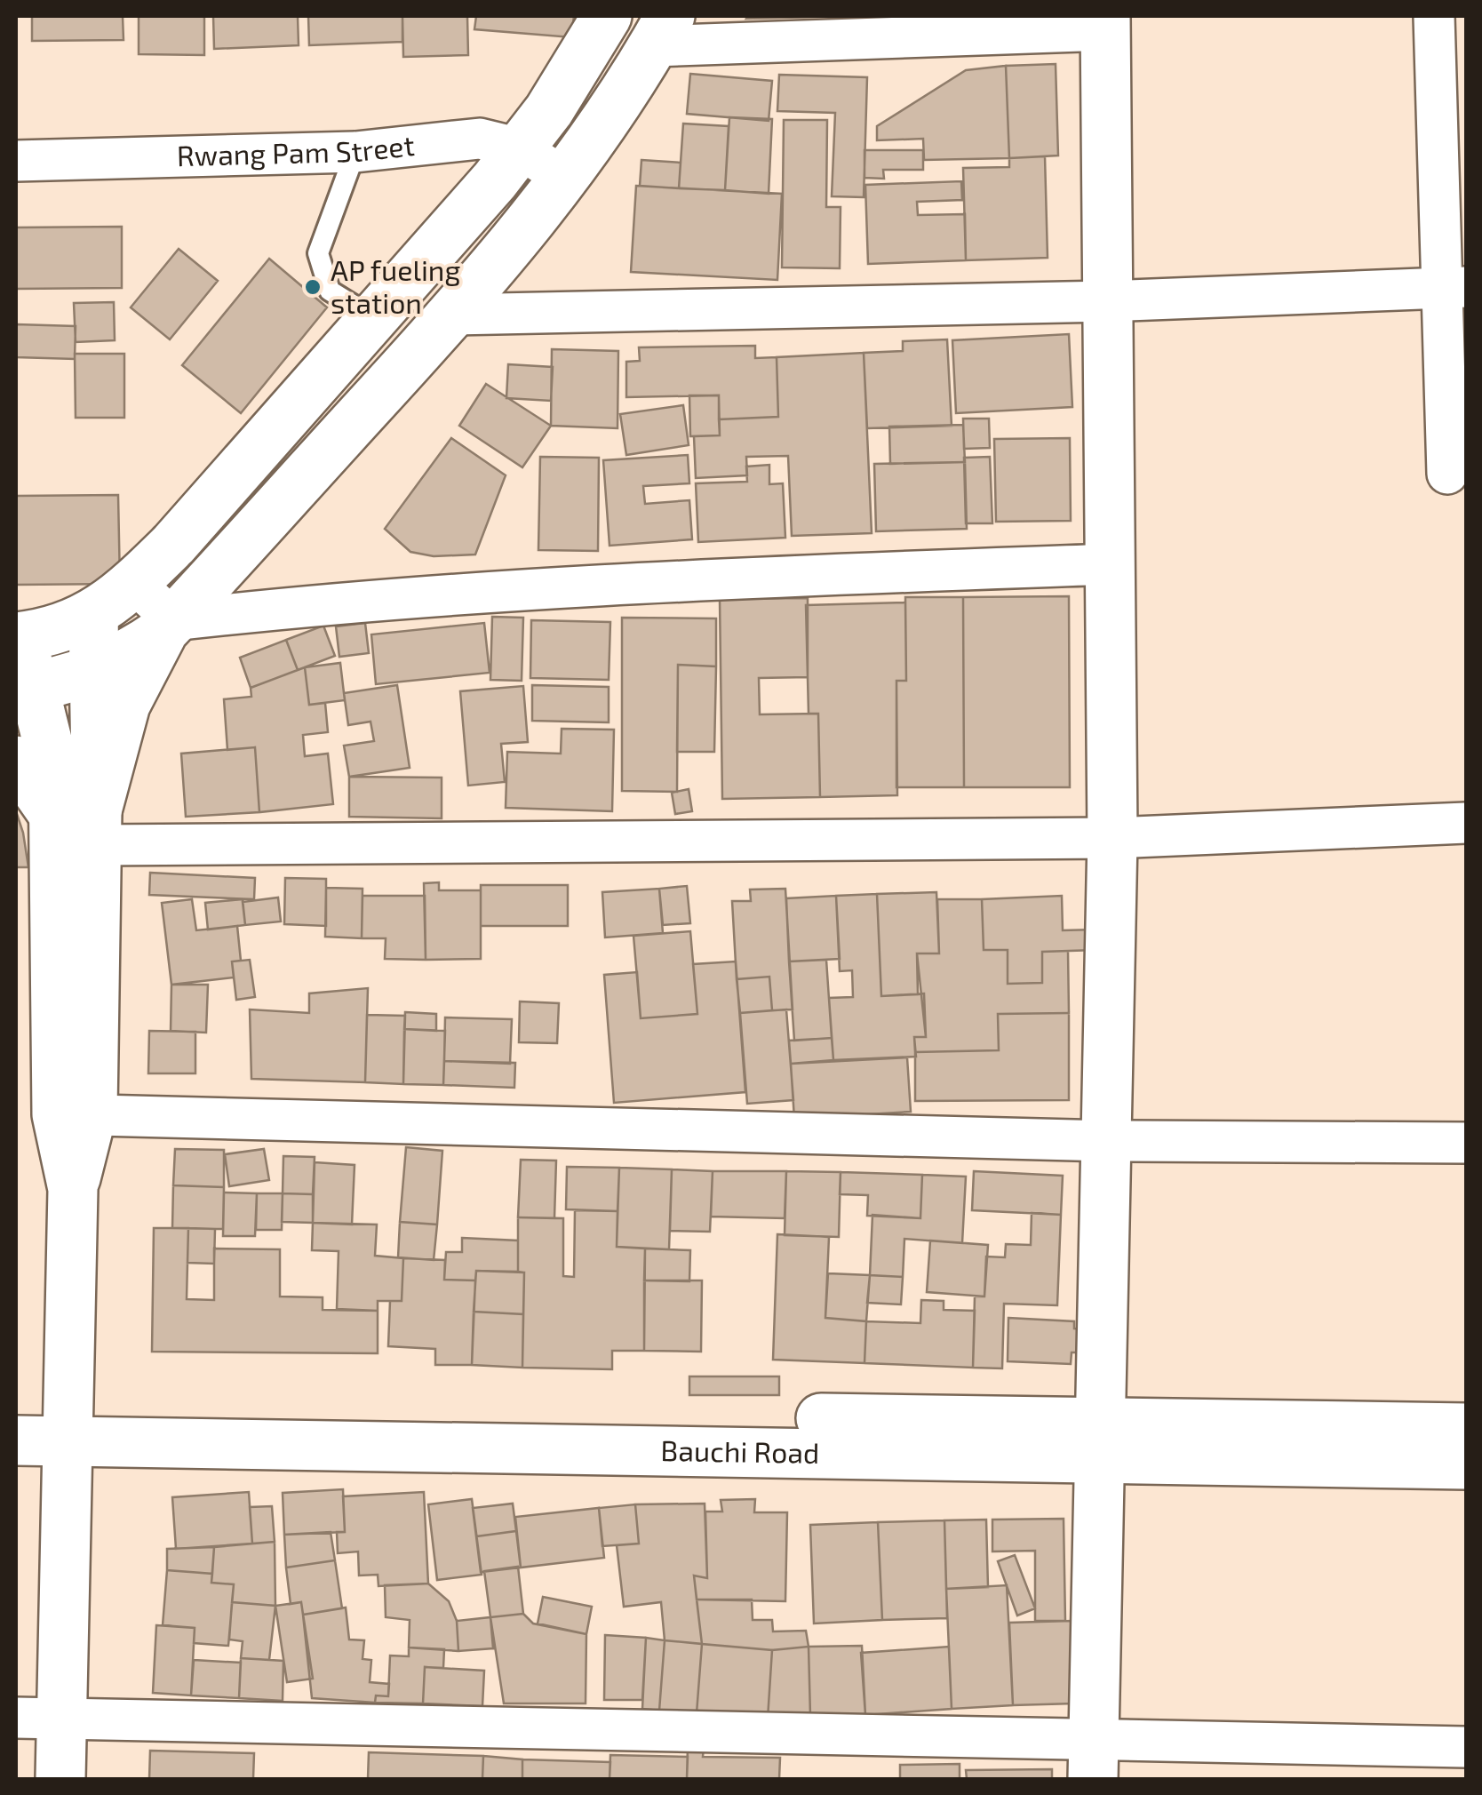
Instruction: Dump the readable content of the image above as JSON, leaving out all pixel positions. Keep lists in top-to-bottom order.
{
  "streets": {
    "main road": ["Bauchi Road"],
    "street": ["Rwang Pam Street"]
  },
  "places": ["AP fueling station"]
}
